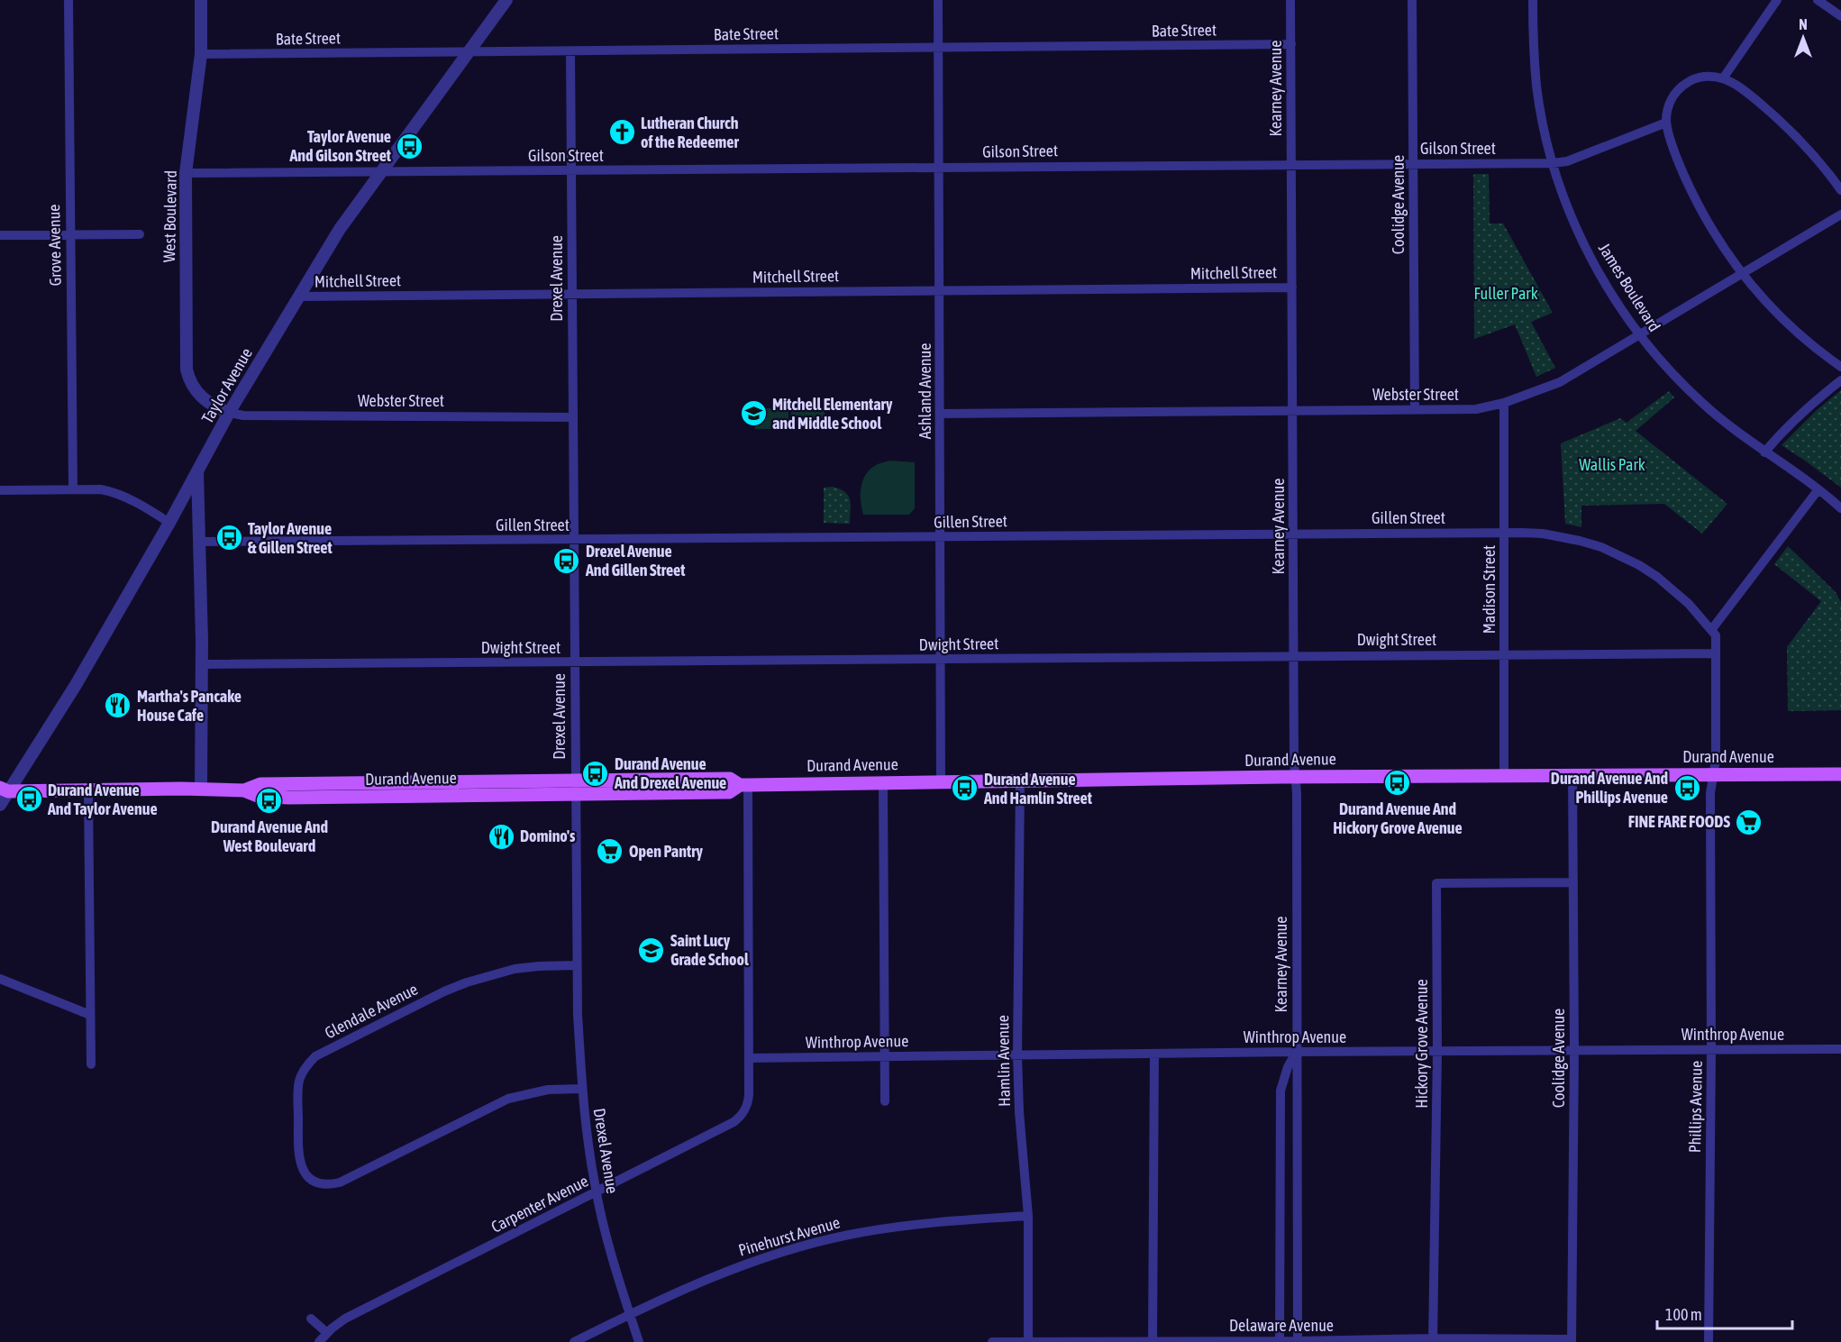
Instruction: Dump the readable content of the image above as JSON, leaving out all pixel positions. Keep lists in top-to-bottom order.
{
  "streets": {
    "main road": ["Durand Avenue"],
    "street": [
      "Bate Street",
      "Kearney Avenue",
      "Gilson Street",
      "Coolidge Avenue",
      "West Boulevard",
      "Grove Avenue",
      "Mitchell Street",
      "Drexel Avenue",
      "James Boulevard",
      "Taylor Avenue",
      "Ashland Avenue",
      "Webster Street",
      "Gillen Street",
      "Madison Street",
      "Dwight Street",
      "Glendale Avenue",
      "Winthrop Avenue",
      "Hickory Grove Avenue",
      "Hamlin Avenue",
      "Phillips Avenue",
      "Carpenter Avenue",
      "Pinehurst Avenue",
      "Delaware Avenue"
    ]
  },
  "crossings": [
    ["Bate Street", "Kearney Avenue"],
    ["Bate Street", "West Boulevard"],
    ["Bate Street", "Drexel Avenue"],
    ["Bate Street", "Taylor Avenue"],
    ["Bate Street", "Ashland Avenue"],
    ["Kearney Avenue", "Gilson Street"],
    ["Kearney Avenue", "Mitchell Street"],
    ["Kearney Avenue", "Webster Street"],
    ["Kearney Avenue", "Gillen Street"],
    ["Kearney Avenue", "Dwight Street"],
    ["Kearney Avenue", "Durand Avenue"],
    ["Kearney Avenue", "Winthrop Avenue"],
    ["Kearney Avenue", "Delaware Avenue"],
    ["Gilson Street", "Coolidge Avenue"],
    ["Gilson Street", "West Boulevard"],
    ["Gilson Street", "Drexel Avenue"],
    ["Gilson Street", "James Boulevard"],
    ["Gilson Street", "Taylor Avenue"],
    ["Gilson Street", "Ashland Avenue"],
    ["Coolidge Avenue", "Webster Street"],
    ["Coolidge Avenue", "Durand Avenue"],
    ["Coolidge Avenue", "Winthrop Avenue"],
    ["Coolidge Avenue", "Hickory Grove Avenue"],
    ["Coolidge Avenue", "Delaware Avenue"],
    ["West Boulevard", "Taylor Avenue"],
    ["West Boulevard", "Webster Street"],
    ["Mitchell Street", "Drexel Avenue"],
    ["Mitchell Street", "Taylor Avenue"],
    ["Mitchell Street", "Ashland Avenue"],
    ["Drexel Avenue", "Webster Street"],
    ["Drexel Avenue", "Gillen Street"],
    ["Drexel Avenue", "Dwight Street"],
    ["Drexel Avenue", "Durand Avenue"],
    ["Drexel Avenue", "Glendale Avenue"],
    ["Drexel Avenue", "Carpenter Avenue"],
    ["Drexel Avenue", "Pinehurst Avenue"],
    ["James Boulevard", "Webster Street"],
    ["Taylor Avenue", "Webster Street"],
    ["Taylor Avenue", "Durand Avenue"],
    ["Ashland Avenue", "Webster Street"],
    ["Ashland Avenue", "Gillen Street"],
    ["Ashland Avenue", "Dwight Street"],
    ["Ashland Avenue", "Durand Avenue"],
    ["Webster Street", "Madison Street"],
    ["Gillen Street", "Madison Street"],
    ["Gillen Street", "Phillips Avenue"],
    ["Madison Street", "Dwight Street"],
    ["Madison Street", "Durand Avenue"],
    ["Dwight Street", "Phillips Avenue"],
    ["Durand Avenue", "Hamlin Avenue"],
    ["Durand Avenue", "Phillips Avenue"],
    ["Durand Avenue", "Carpenter Avenue"],
    ["Winthrop Avenue", "Hickory Grove Avenue"],
    ["Winthrop Avenue", "Hamlin Avenue"],
    ["Winthrop Avenue", "Phillips Avenue"],
    ["Winthrop Avenue", "Carpenter Avenue"],
    ["Hickory Grove Avenue", "Delaware Avenue"],
    ["Hamlin Avenue", "Pinehurst Avenue"],
    ["Hamlin Avenue", "Delaware Avenue"]
  ],
  "parks": ["Fuller Park", "Wallis Park"],
  "places": {
    "church": ["Lutheran Church of the Redeemer"],
    "bus stop": [
      "Taylor Avenue And Gilson Street",
      "Taylor Avenue & Gillen Street",
      "Drexel Avenue And Gillen Street",
      "Durand Avenue And Drexel Avenue",
      "Durand Avenue And Hickory Grove Avenue",
      "Durand Avenue And Phillips Avenue",
      "Durand Avenue And Hamlin Street",
      "Durand Avenue And Taylor Avenue",
      "Durand Avenue And West Boulevard"
    ],
    "school or university": ["Mitchell Elementary and Middle School", "Saint Lucy Grade School"],
    "restaurant": ["Martha's Pancake House Cafe", "Domino's"],
    "supermarket": ["FINE FARE FOODS", "Open Pantry"]
  },
  "scale_bar": "100 m",
  "north": "top"
}
